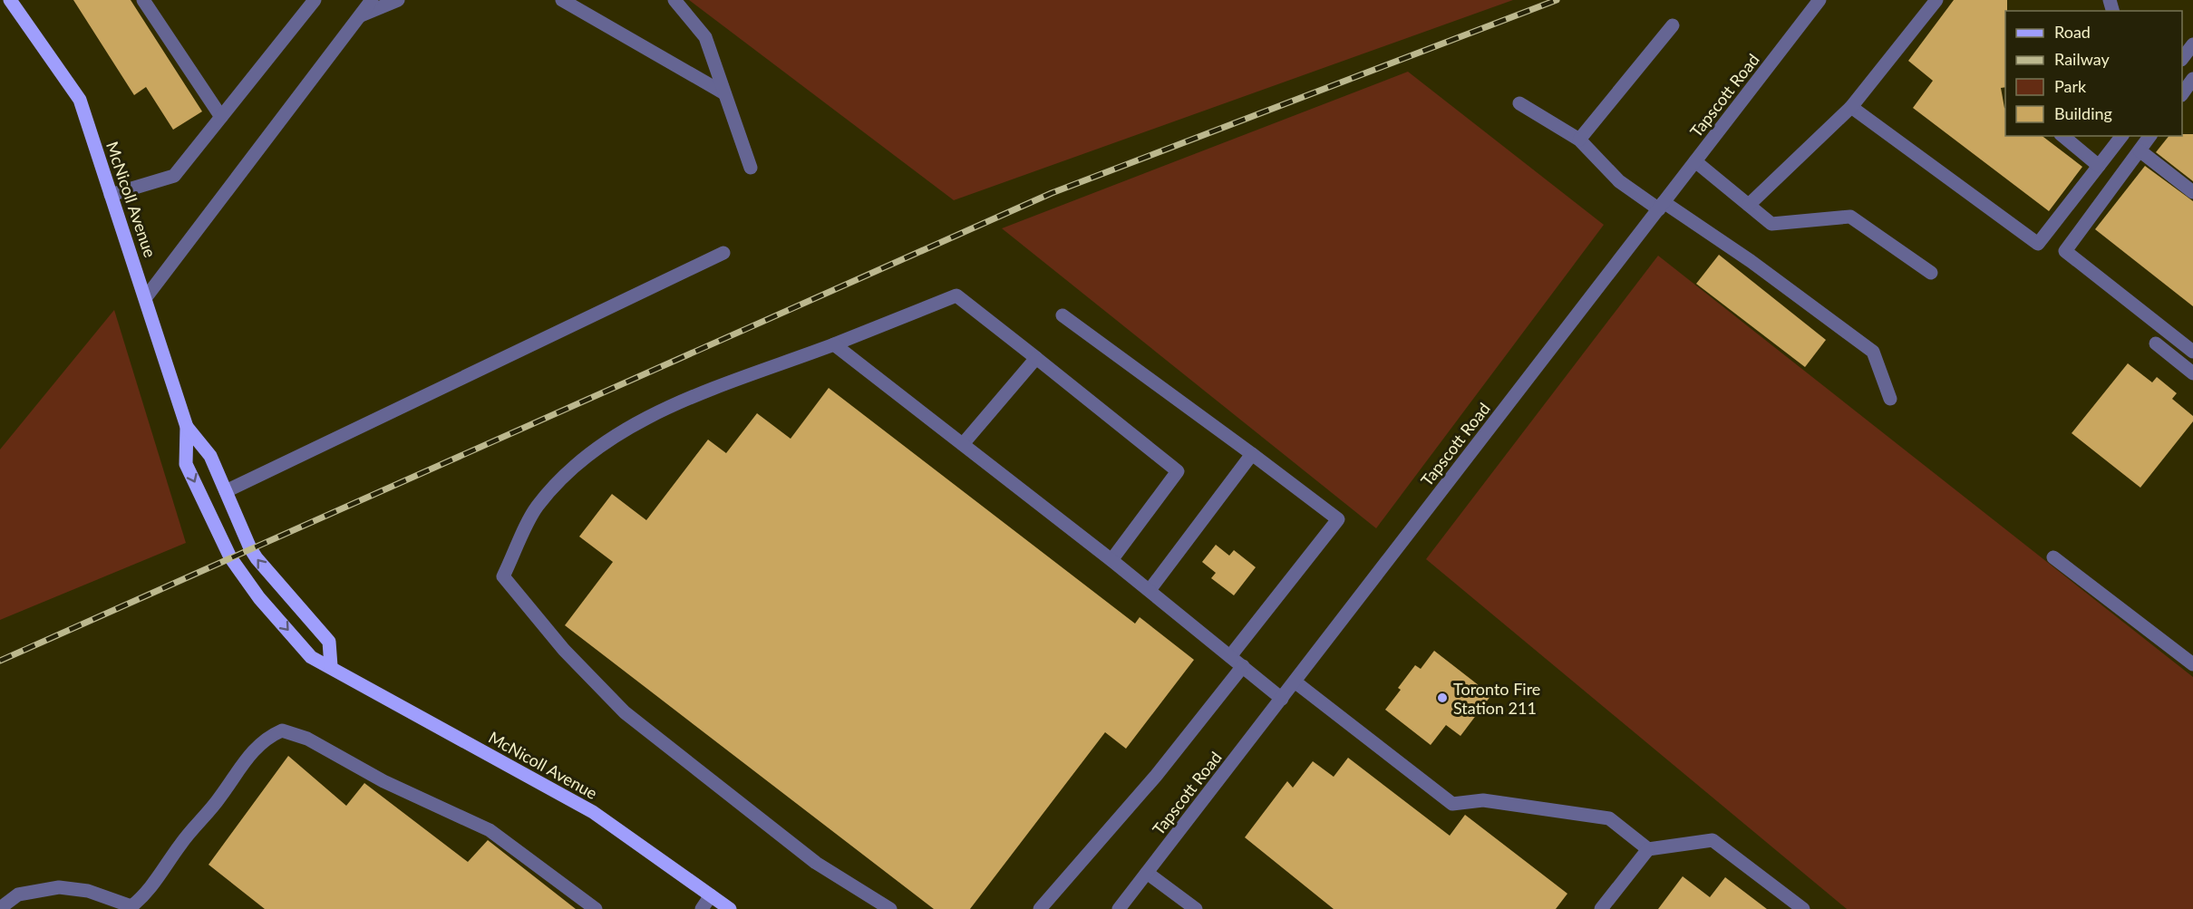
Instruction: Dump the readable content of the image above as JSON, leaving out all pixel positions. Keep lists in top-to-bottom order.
{
  "streets": {
    "main road": ["McNicoll Avenue"],
    "street": ["Tapscott Road"]
  },
  "places": ["Toronto Fire Station 211"],
  "legend": [
    "Road",
    "Railway",
    "Park",
    "Building"
  ]
}
